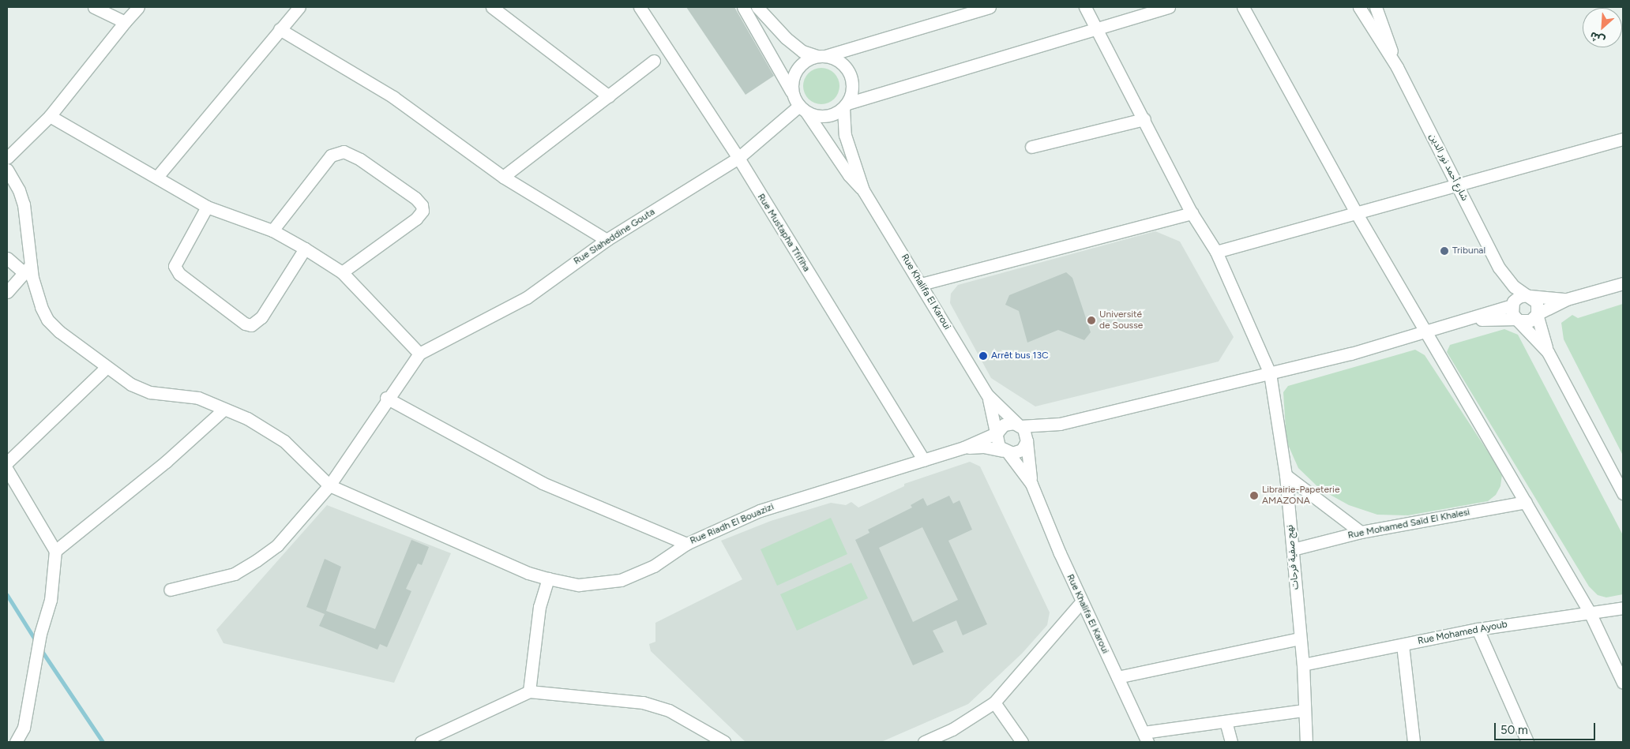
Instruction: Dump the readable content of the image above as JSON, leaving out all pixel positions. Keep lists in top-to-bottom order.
{
  "streets": {
    "street": [
      "شارع أحمد نور الدين",
      "Rue Mustapha Tfifiha",
      "Rue Slaheddine Gouta",
      "Rue Khalifa El Karoui",
      "Rue Riadh El Bouazizi",
      "Rue Mohamed Saïd El Khalesi",
      "نهج صفية فرحات",
      "Rue Mohamed Ayoub"
    ]
  },
  "crossings": [
    ["Rue Mustapha Tfifiha", "Rue Slaheddine Gouta"],
    ["Rue Mustapha Tfifiha", "Rue Riadh El Bouazizi"],
    ["Rue Slaheddine Gouta", "Rue Khalifa El Karoui"],
    ["Rue Khalifa El Karoui", "Rue Riadh El Bouazizi"],
    ["Rue Mohamed Saïd El Khalesi", "نهج صفية فرحات"],
    ["نهج صفية فرحات", "Rue Mohamed Ayoub"]
  ],
  "places": [
    "Tribunal",
    "Université de Sousse",
    "Arrêt bus 13C",
    "Librairie-Papeterie AMAZONA"
  ],
  "scale_bar": "50 m",
  "north": "bottom left"
}
